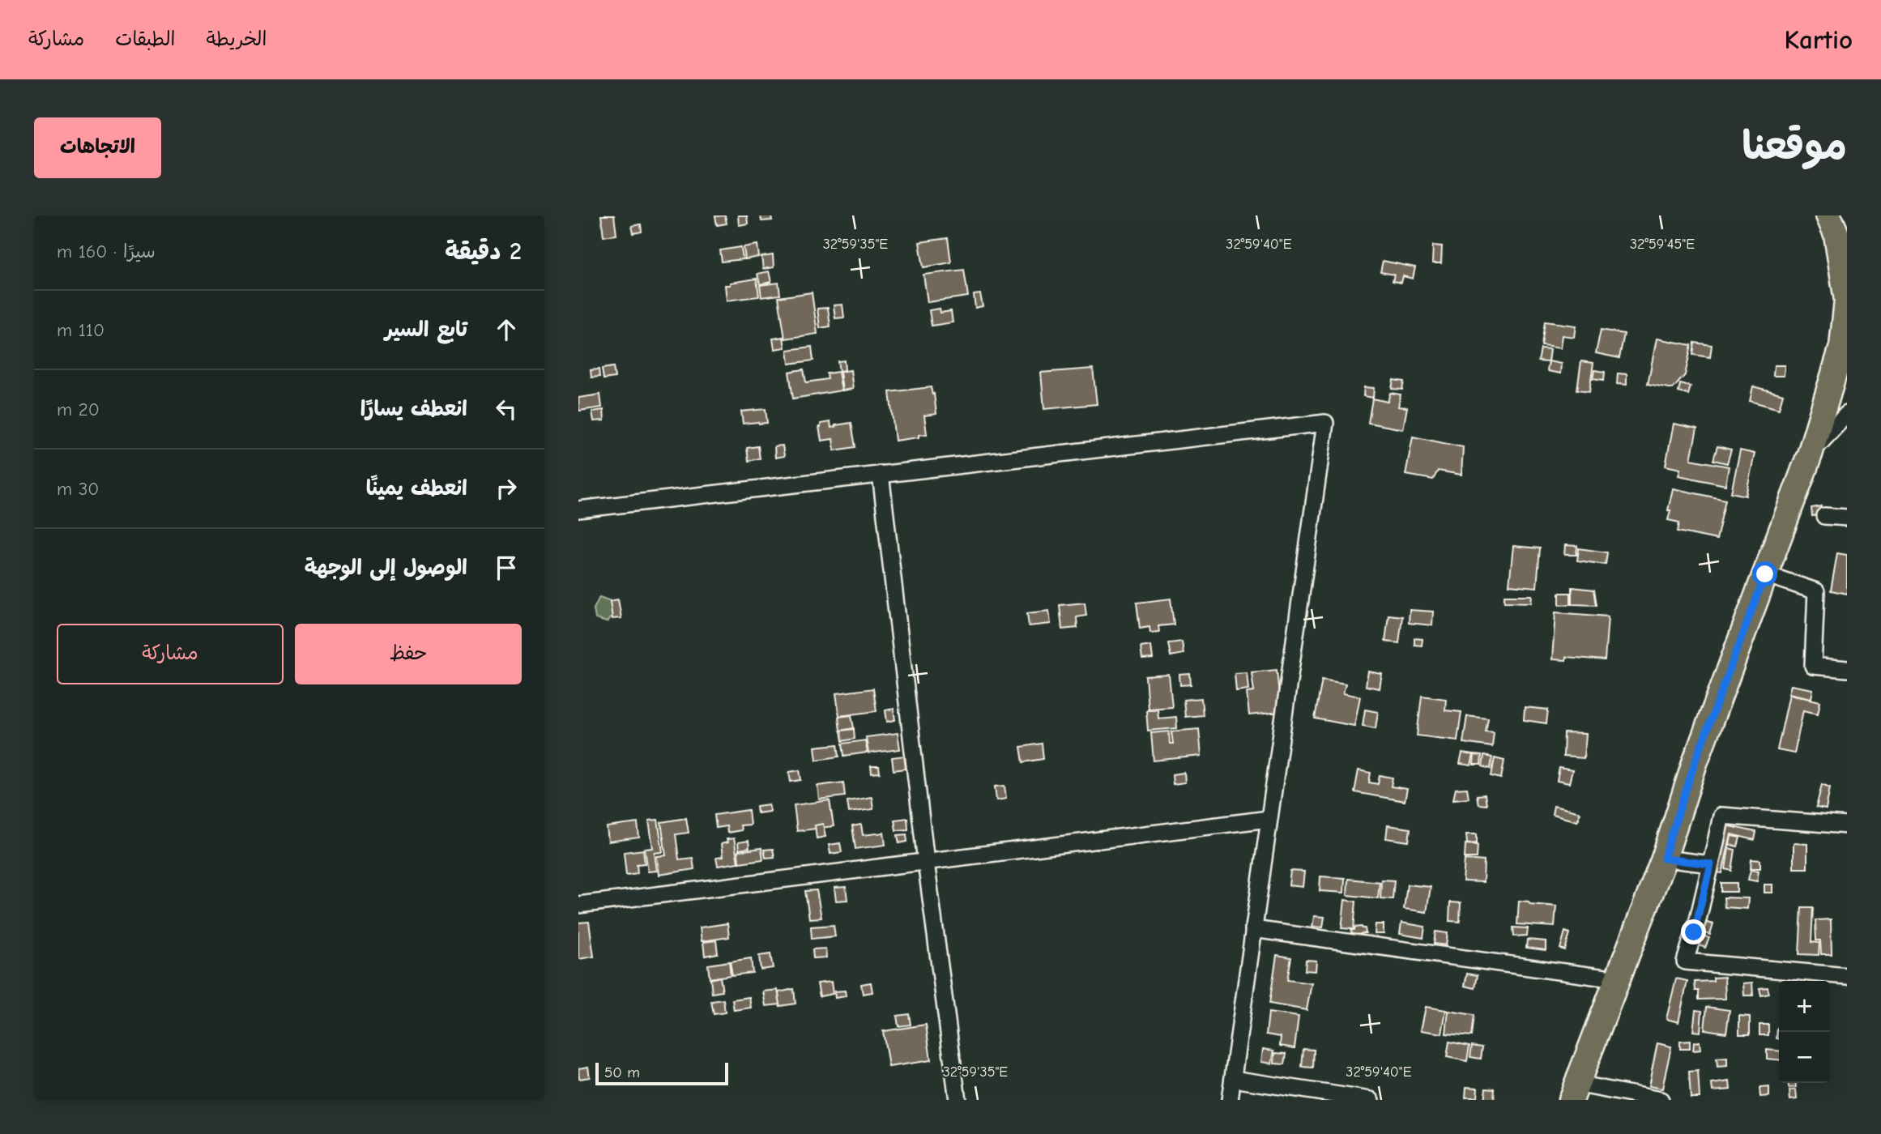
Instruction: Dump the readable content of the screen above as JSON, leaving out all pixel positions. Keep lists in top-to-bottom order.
{
  "scale_bar": "50 m",
  "page": {
    "header": "Kartio",
    "nav": ["الخريطة", "الطبقات", "مشاركة"],
    "title": "موقعنا",
    "buttons": [
      "الاتجاهات",
      ["حفظ", "مشاركة"]
    ],
    "heading": ["2 دقيقة", "سيرًا · 160 m"],
    "list": [
      ["تابع السير", "110 m"],
      ["انعطف يسارًا", "20 m"],
      ["انعطف يمينًا", "30 m"],
      "الوصول إلى الوجهة"
    ],
    "map_buttons": ["+", "−"],
    "scale": "50 m"
  },
  "coordinates": ["32°59'35\"E", "32°59'40\"E", "32°59'45\"E"]
}
